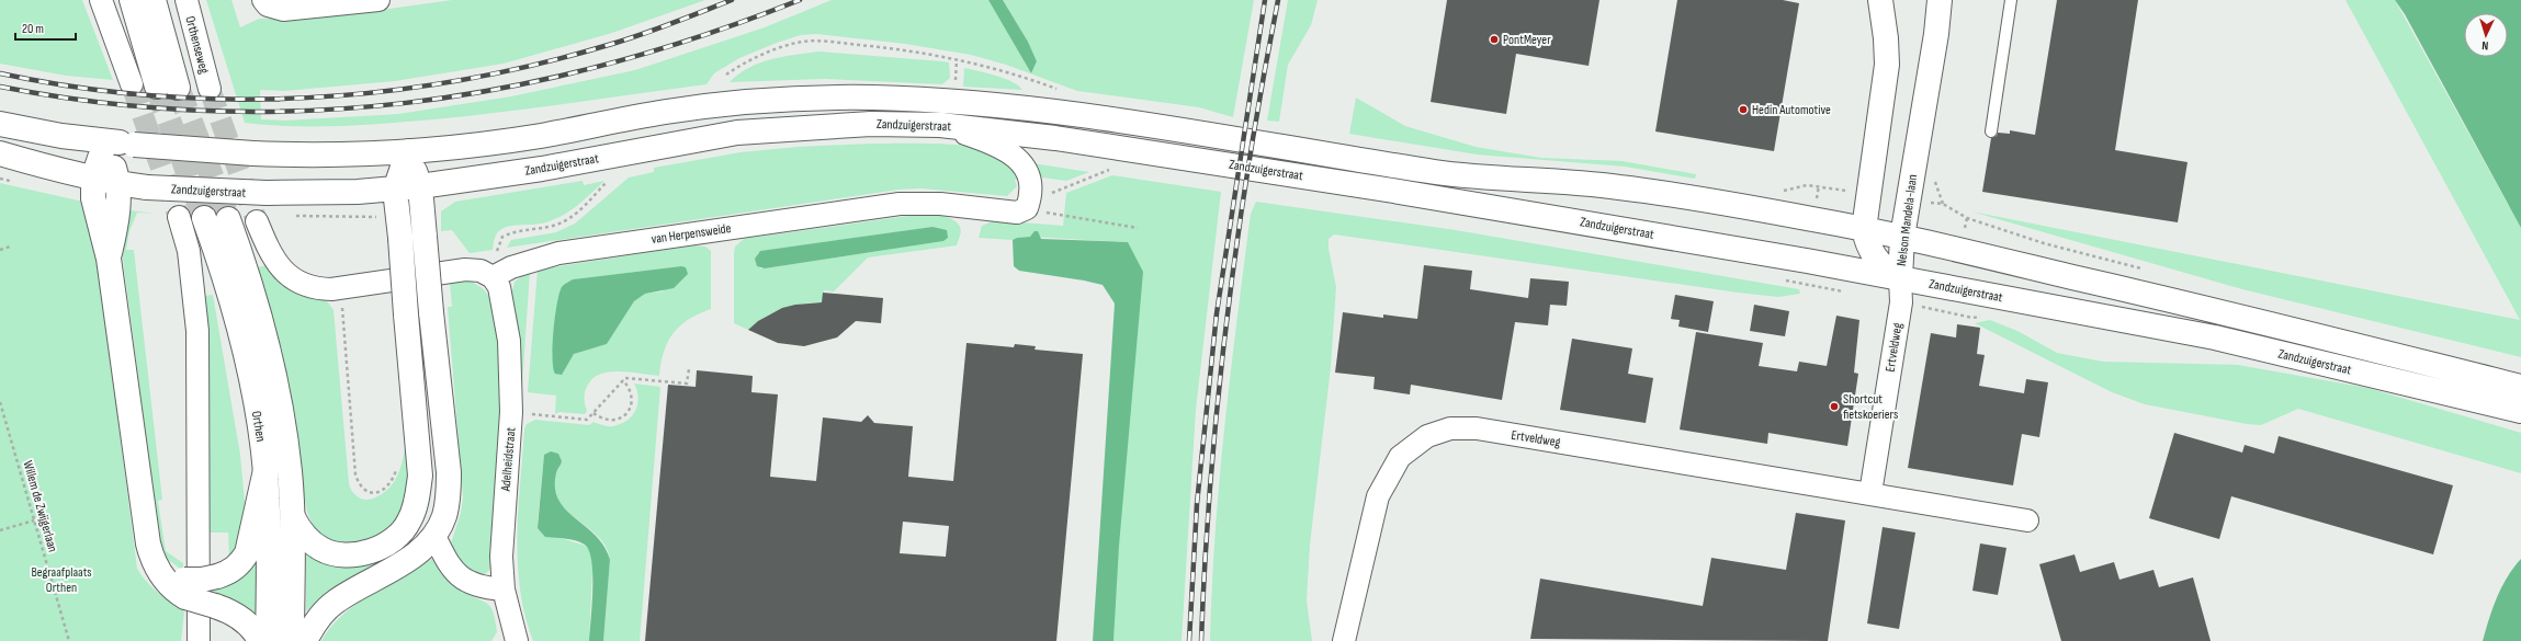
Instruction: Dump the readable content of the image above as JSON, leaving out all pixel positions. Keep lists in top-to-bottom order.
{
  "streets": {
    "main road": ["Zandzuigerstraat", "Nelson Mandela-laan", "Orthen"],
    "street": [
      "Orthenseweg",
      "van Herpensweide",
      "Ertveldweg",
      "Adelheidstraat"
    ],
    "path": ["Willem de Zwijgerlaan"]
  },
  "crossings": [
    ["Zandzuigerstraat", "Nelson Mandela-laan"],
    ["Zandzuigerstraat", "Ertveldweg"],
    ["Nelson Mandela-laan", "Ertveldweg"],
    ["van Herpensweide", "Adelheidstraat"]
  ],
  "parks": ["Begraafplaats Orthen"],
  "places": ["PontMeyer", "Hedin Automotive", "Shortcut fietskoeriers"],
  "scale_bar": "20 m",
  "north": "bottom"
}
